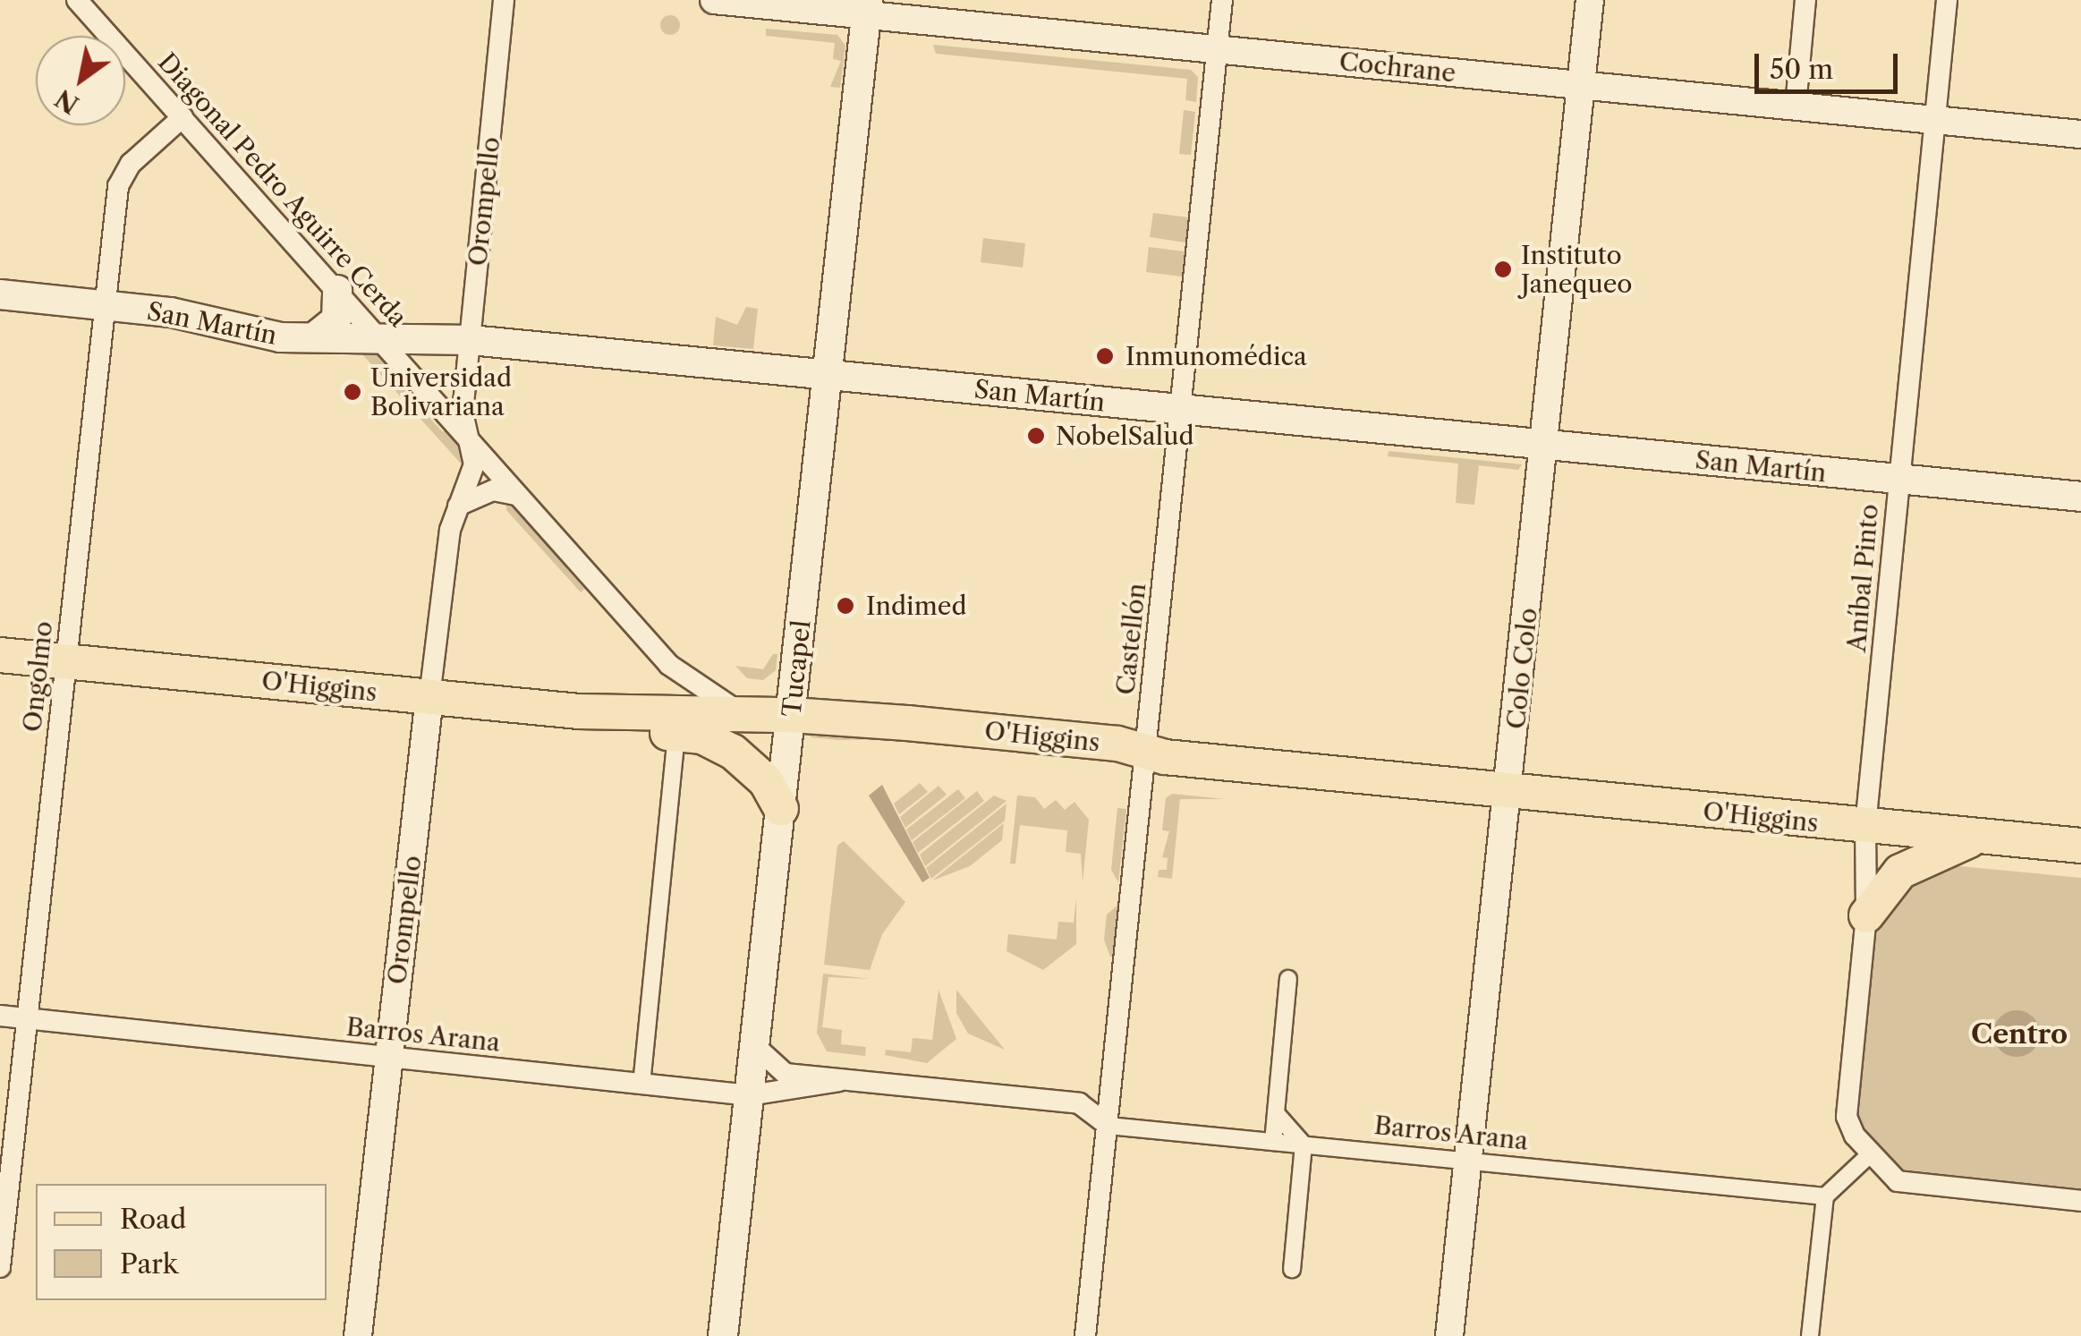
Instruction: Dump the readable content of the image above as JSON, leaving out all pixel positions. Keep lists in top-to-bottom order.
{
  "streets": {
    "main road": ["San Martín", "Tucapel", "O'Higgins"],
    "street": [
      "Cochrane",
      "Diagonal Pedro Aguirre Cerda",
      "Orompello",
      "Aníbal Pinto",
      "Castellón",
      "Colo Colo",
      "Ongolmo",
      "Barros Arana"
    ]
  },
  "crossings": [
    ["Cochrane", "Aníbal Pinto"],
    ["Cochrane", "Castellón"],
    ["Cochrane", "Tucapel"],
    ["Cochrane", "Colo Colo"],
    ["Diagonal Pedro Aguirre Cerda", "Orompello"],
    ["Diagonal Pedro Aguirre Cerda", "San Martín"],
    ["Diagonal Pedro Aguirre Cerda", "Ongolmo"],
    ["Diagonal Pedro Aguirre Cerda", "O'Higgins"],
    ["Orompello", "San Martín"],
    ["Orompello", "O'Higgins"],
    ["Orompello", "Barros Arana"],
    ["San Martín", "Aníbal Pinto"],
    ["San Martín", "Castellón"],
    ["San Martín", "Tucapel"],
    ["San Martín", "Colo Colo"],
    ["San Martín", "Ongolmo"],
    ["Aníbal Pinto", "O'Higgins"],
    ["Castellón", "O'Higgins"],
    ["Castellón", "Barros Arana"],
    ["Tucapel", "O'Higgins"],
    ["Tucapel", "Barros Arana"],
    ["Colo Colo", "O'Higgins"],
    ["Colo Colo", "Barros Arana"],
    ["Ongolmo", "O'Higgins"],
    ["Ongolmo", "Barros Arana"]
  ],
  "districts": ["Centro"],
  "places": [
    "Instituto Janequeo",
    "Inmunomédica",
    "Universidad Bolivariana",
    "NobelSalud",
    "Indimed"
  ],
  "legend": ["Road", "Park"],
  "scale_bar": "50 m",
  "north": "bottom left"
}
